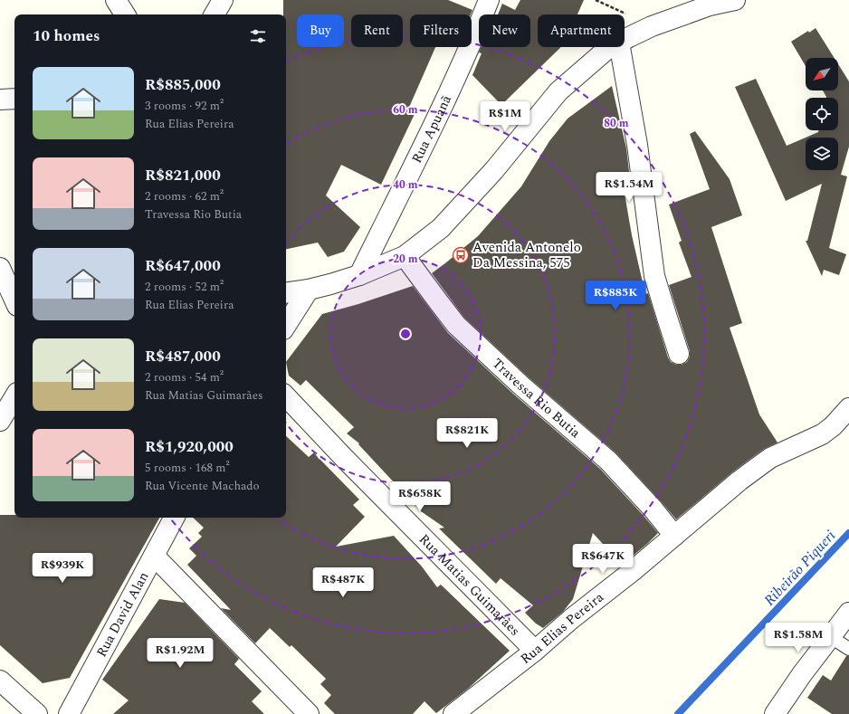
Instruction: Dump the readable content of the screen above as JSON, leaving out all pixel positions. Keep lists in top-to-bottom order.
{
  "streets": {
    "street": [
      "Rua Apuanã",
      "Travessa Rio Butia",
      "Rua Matias Guimarães",
      "Rua David Alan",
      "Rua Elias Pereira"
    ]
  },
  "crossings": [
    ["Travessa Rio Butia", "Rua Elias Pereira"],
    ["Rua Matias Guimarães", "Rua Elias Pereira"]
  ],
  "water": ["Ribeirão Piqueri"],
  "places": {
    "bus stop": ["Avenida Antonelo Da Messina, 575"]
  },
  "north": "bottom left",
  "page": {
    "chip": [
      "Buy",
      "Rent",
      "Filters",
      "New",
      "Apartment"
    ],
    "heading": "10 homes",
    "list": [
      {
        "name": "R$885,000",
        "note": "3 rooms · 92 m² · Rua Elias Pereira"
      },
      {
        "name": "R$821,000",
        "note": "2 rooms · 62 m² · Travessa Rio Butia"
      },
      {
        "name": "R$647,000",
        "note": "2 rooms · 52 m² · Rua Elias Pereira"
      },
      {
        "name": "R$487,000",
        "note": "2 rooms · 54 m² · Rua Matias Guimarães"
      },
      {
        "name": "R$1,920,000",
        "note": "5 rooms · 168 m² · Rua Vicente Machado"
      }
    ],
    "price": [
      "R$1M",
      "R$1.54M",
      "R$885K",
      "R$821K",
      "R$658K",
      "R$647K",
      "R$939K",
      "R$487K",
      "R$1.58M",
      "R$1.92M"
    ]
  },
  "rings": [
    "60 m",
    "80 m",
    "40 m",
    "20 m"
  ]
}
